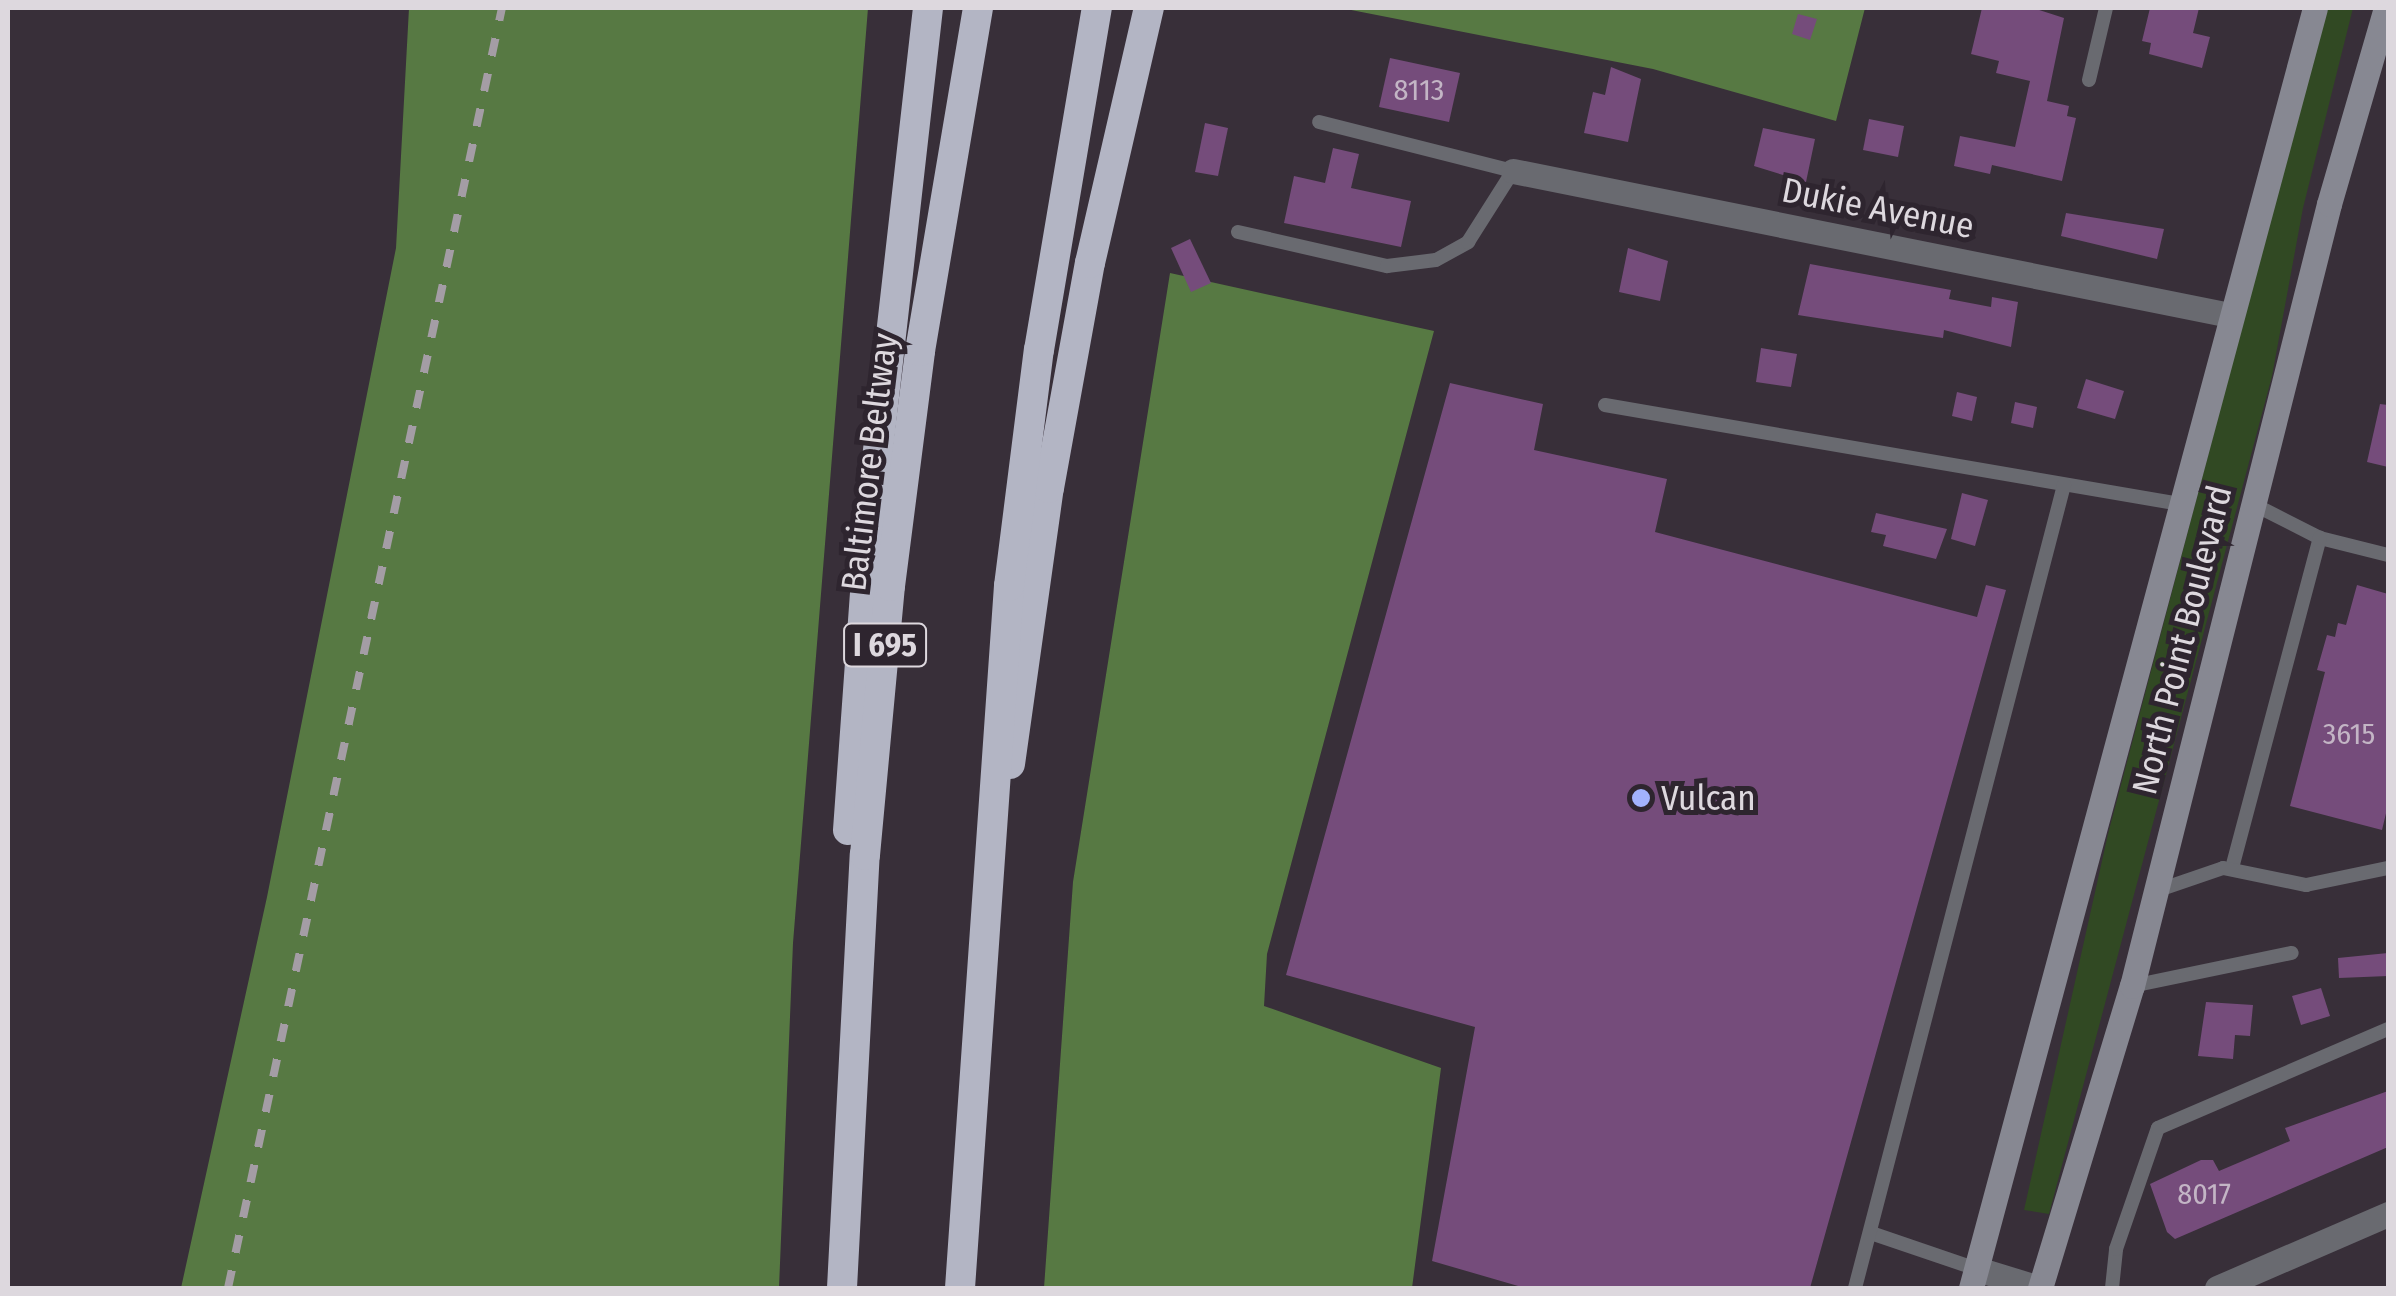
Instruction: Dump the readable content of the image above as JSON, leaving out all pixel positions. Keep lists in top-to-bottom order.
{
  "streets": {
    "highway": ["Baltimore Beltway", "I 695"],
    "main road": ["North Point Boulevard"],
    "street": ["Dukie Avenue"]
  },
  "crossings": [
    ["Dukie Avenue", "North Point Boulevard"]
  ],
  "places": ["Vulcan"],
  "house_numbers": ["8113", "3615", "8017"]
}
